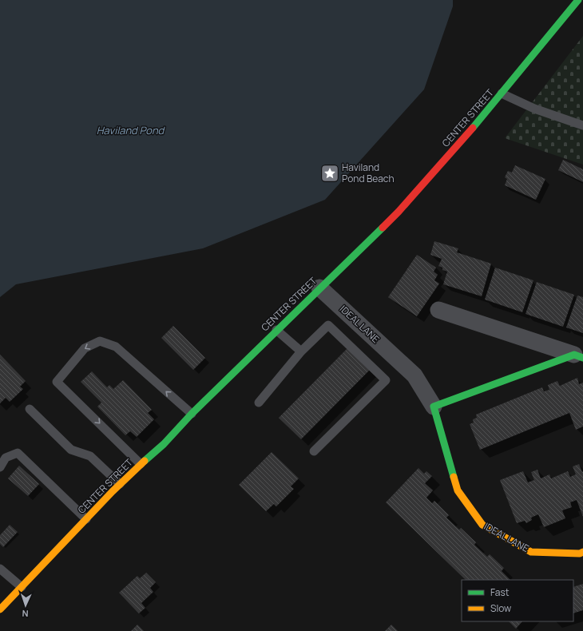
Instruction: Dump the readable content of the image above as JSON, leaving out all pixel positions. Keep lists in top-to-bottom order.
{
  "streets": {
    "main road": ["CENTER STREET", "IDEAL LANE"]
  },
  "crossings": [
    ["CENTER STREET", "IDEAL LANE"]
  ],
  "water": ["Haviland Pond"],
  "places": {
    "place": ["Haviland Pond Beach"]
  },
  "legend": ["Fast", "Slow"],
  "north": "bottom"
}
